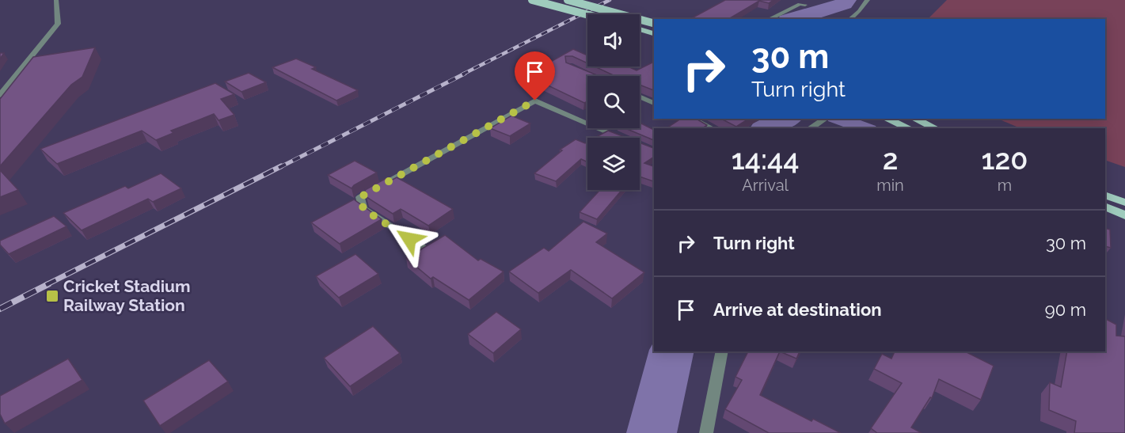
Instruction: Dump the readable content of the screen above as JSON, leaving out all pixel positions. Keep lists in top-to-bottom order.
{
  "places": {
    "transit": ["Cricket Stadium Railway Station"]
  },
  "page": {
    "turn": ["30 m", "Turn right"],
    "eta": [
      "14:44",
      "Arrival",
      "2",
      "min",
      "120",
      "m"
    ],
    "list": [
      {
        "name": "Turn right",
        "value": "30 m"
      },
      {
        "name": "Arrive at destination",
        "value": "90 m"
      }
    ]
  }
}
